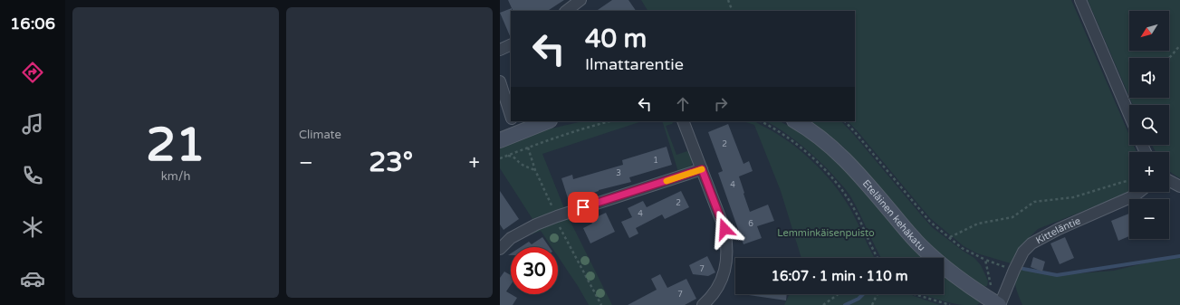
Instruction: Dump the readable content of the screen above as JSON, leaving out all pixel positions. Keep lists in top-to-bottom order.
{
  "streets": {
    "street": ["Eteläinen kehäkatu", "Kitteläntie"]
  },
  "crossings": [
    ["Eteläinen kehäkatu", "Kitteläntie"]
  ],
  "parks": ["Lemminkäisenpuisto"],
  "house_numbers": [
    "2",
    "1",
    "3",
    "4",
    "2",
    "4",
    "6",
    "7",
    "7"
  ],
  "north": "bottom left",
  "page": {
    "tabs": "16:06",
    "tile": [
      ["21", "km/h"],
      "Climate"
    ],
    "map_buttons": ["+", "−"],
    "turn": ["40 m", "Ilmattarentie"],
    "heat": ["−", "23°", "+"],
    "limit": "30",
    "trip": "16:07 · 1 min · 110 m"
  }
}
